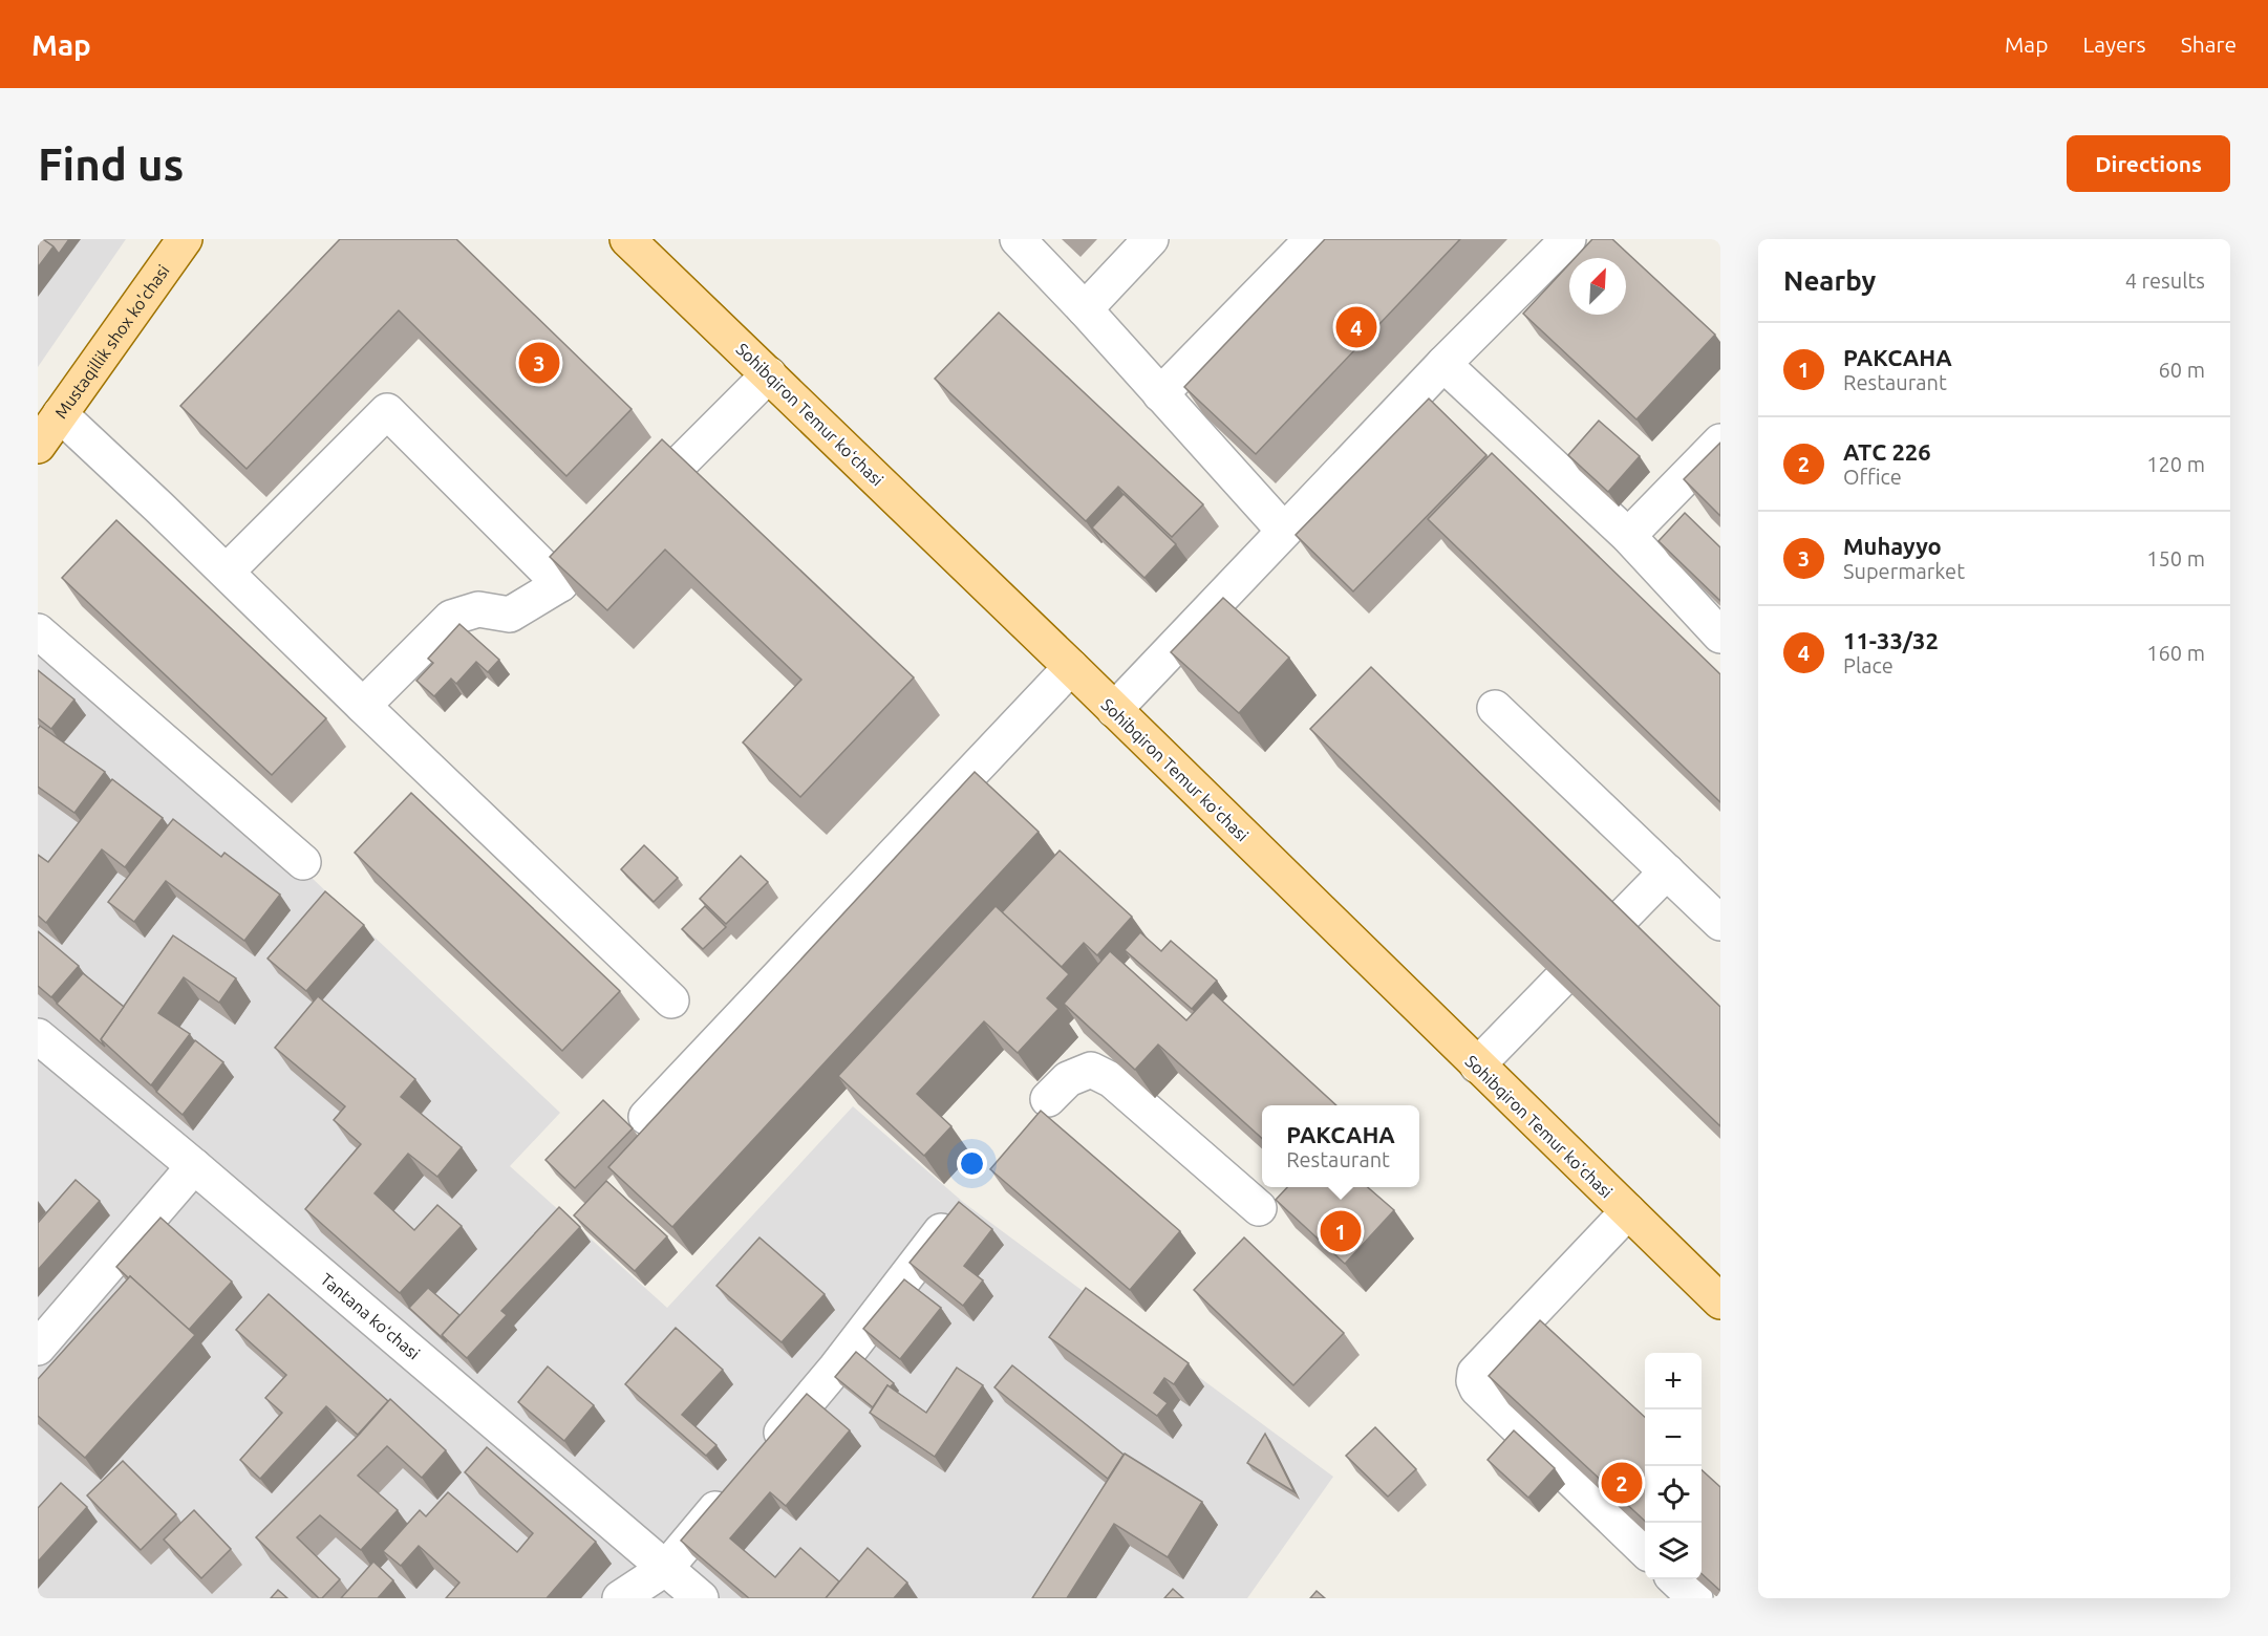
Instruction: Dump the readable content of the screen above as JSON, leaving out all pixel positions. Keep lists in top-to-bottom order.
{
  "streets": {
    "main road": ["Mustaqillik shox ko'chasi", "Sohibqiron Temur koʻchasi"],
    "street": ["Tantana koʻchasi"]
  },
  "north": "top right",
  "page": {
    "header": "Map",
    "nav": ["Map", "Layers", "Share"],
    "buttons": "Directions",
    "title": "Find us",
    "heading": ["Nearby", "4 results"],
    "pins": [
      "4",
      "3",
      "1",
      "2"
    ],
    "list": [
      {
        "mark": "1",
        "name": "РАКСАНА",
        "note": "Restaurant",
        "value": "60 m"
      },
      {
        "mark": "2",
        "name": "АТС 226",
        "note": "Office",
        "value": "120 m"
      },
      {
        "mark": "3",
        "name": "Muhayyo",
        "note": "Supermarket",
        "value": "150 m"
      },
      {
        "mark": "4",
        "name": "11-33/32",
        "note": "Place",
        "value": "160 m"
      }
    ],
    "popup": ["РАКСАНА", "Restaurant"],
    "map_buttons": ["+", "−"]
  }
}
